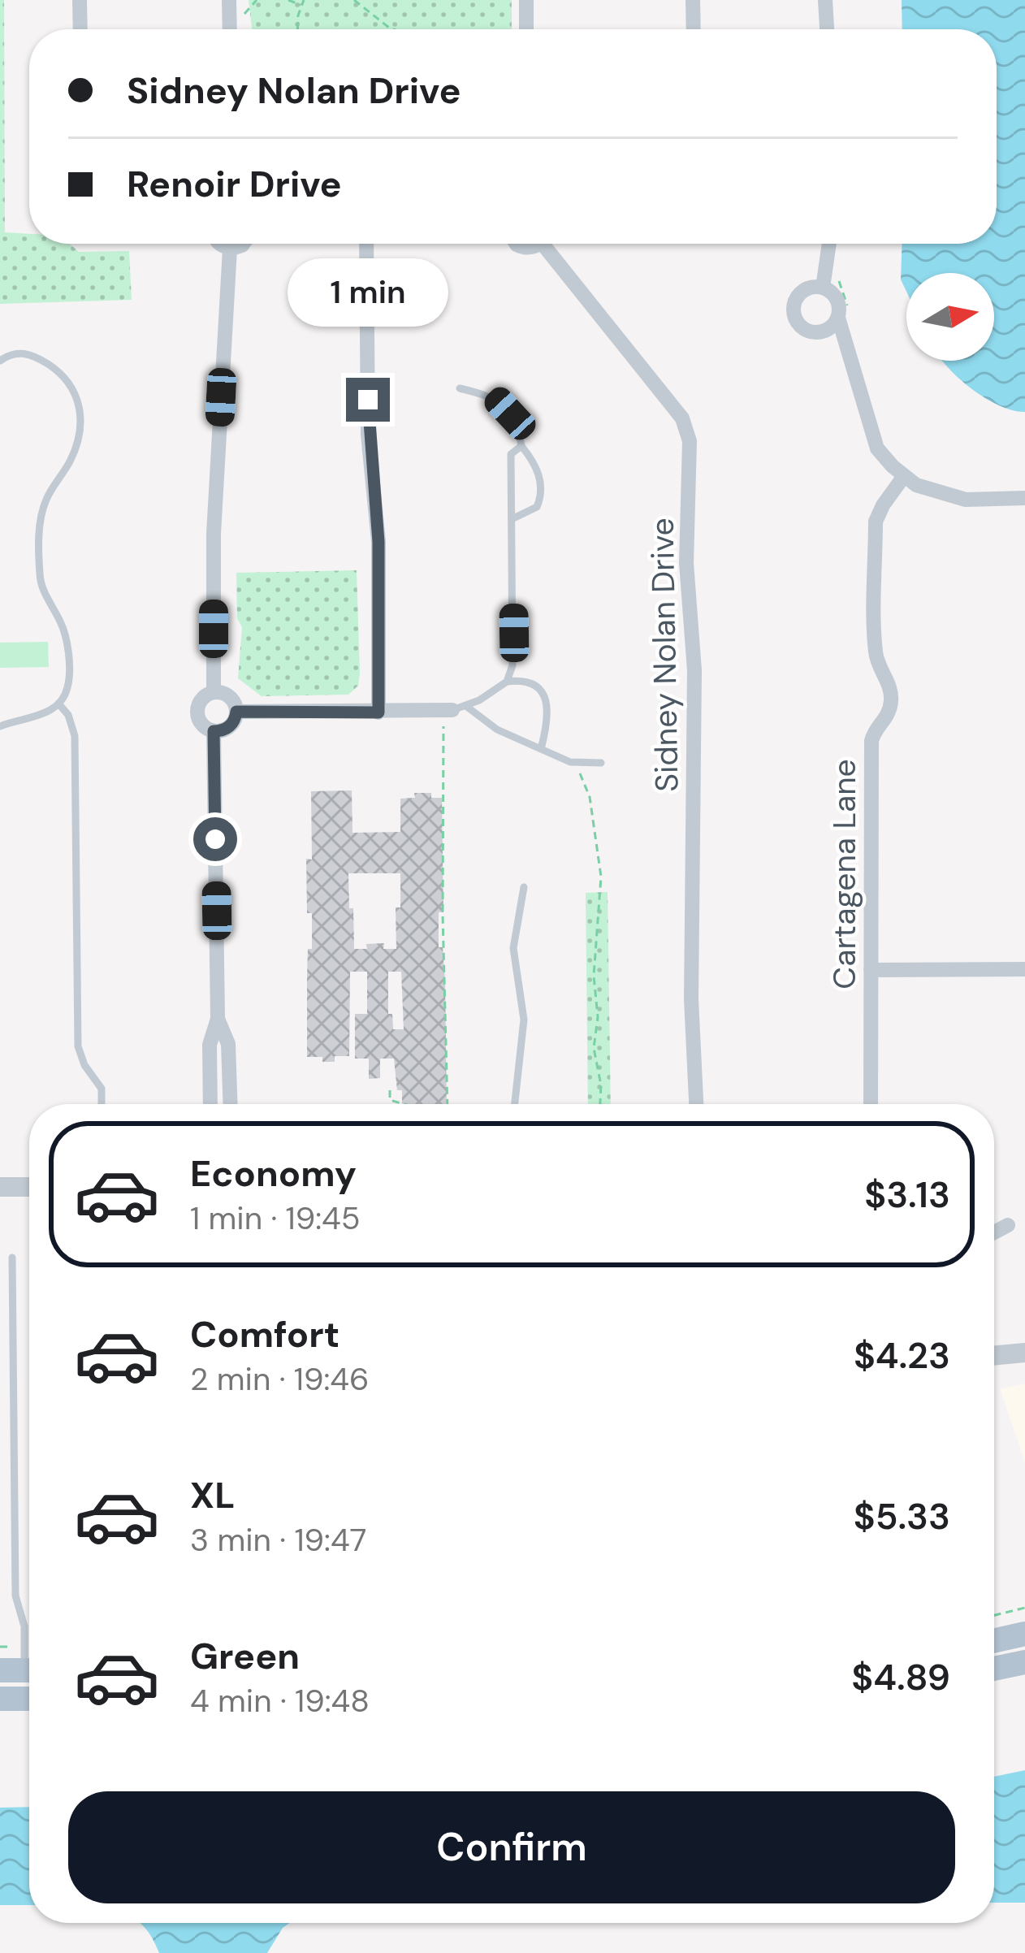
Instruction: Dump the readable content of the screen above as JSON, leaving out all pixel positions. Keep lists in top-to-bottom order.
{
  "streets": {
    "street": ["Sidney Nolan Drive", "Cartagena Lane"]
  },
  "north": "right",
  "page": {
    "banner": ["Sidney Nolan Drive", "Renoir Drive"],
    "bubble": "1 min",
    "list": [
      {
        "name": "Economy",
        "note": "1 min · 19:45",
        "value": "$3.13"
      },
      {
        "name": "Comfort",
        "note": "2 min · 19:46",
        "value": "$4.23"
      },
      {
        "name": "XL",
        "note": "3 min · 19:47",
        "value": "$5.33"
      },
      {
        "name": "Green",
        "note": "4 min · 19:48",
        "value": "$4.89"
      }
    ],
    "buttons": "Confirm"
  }
}
